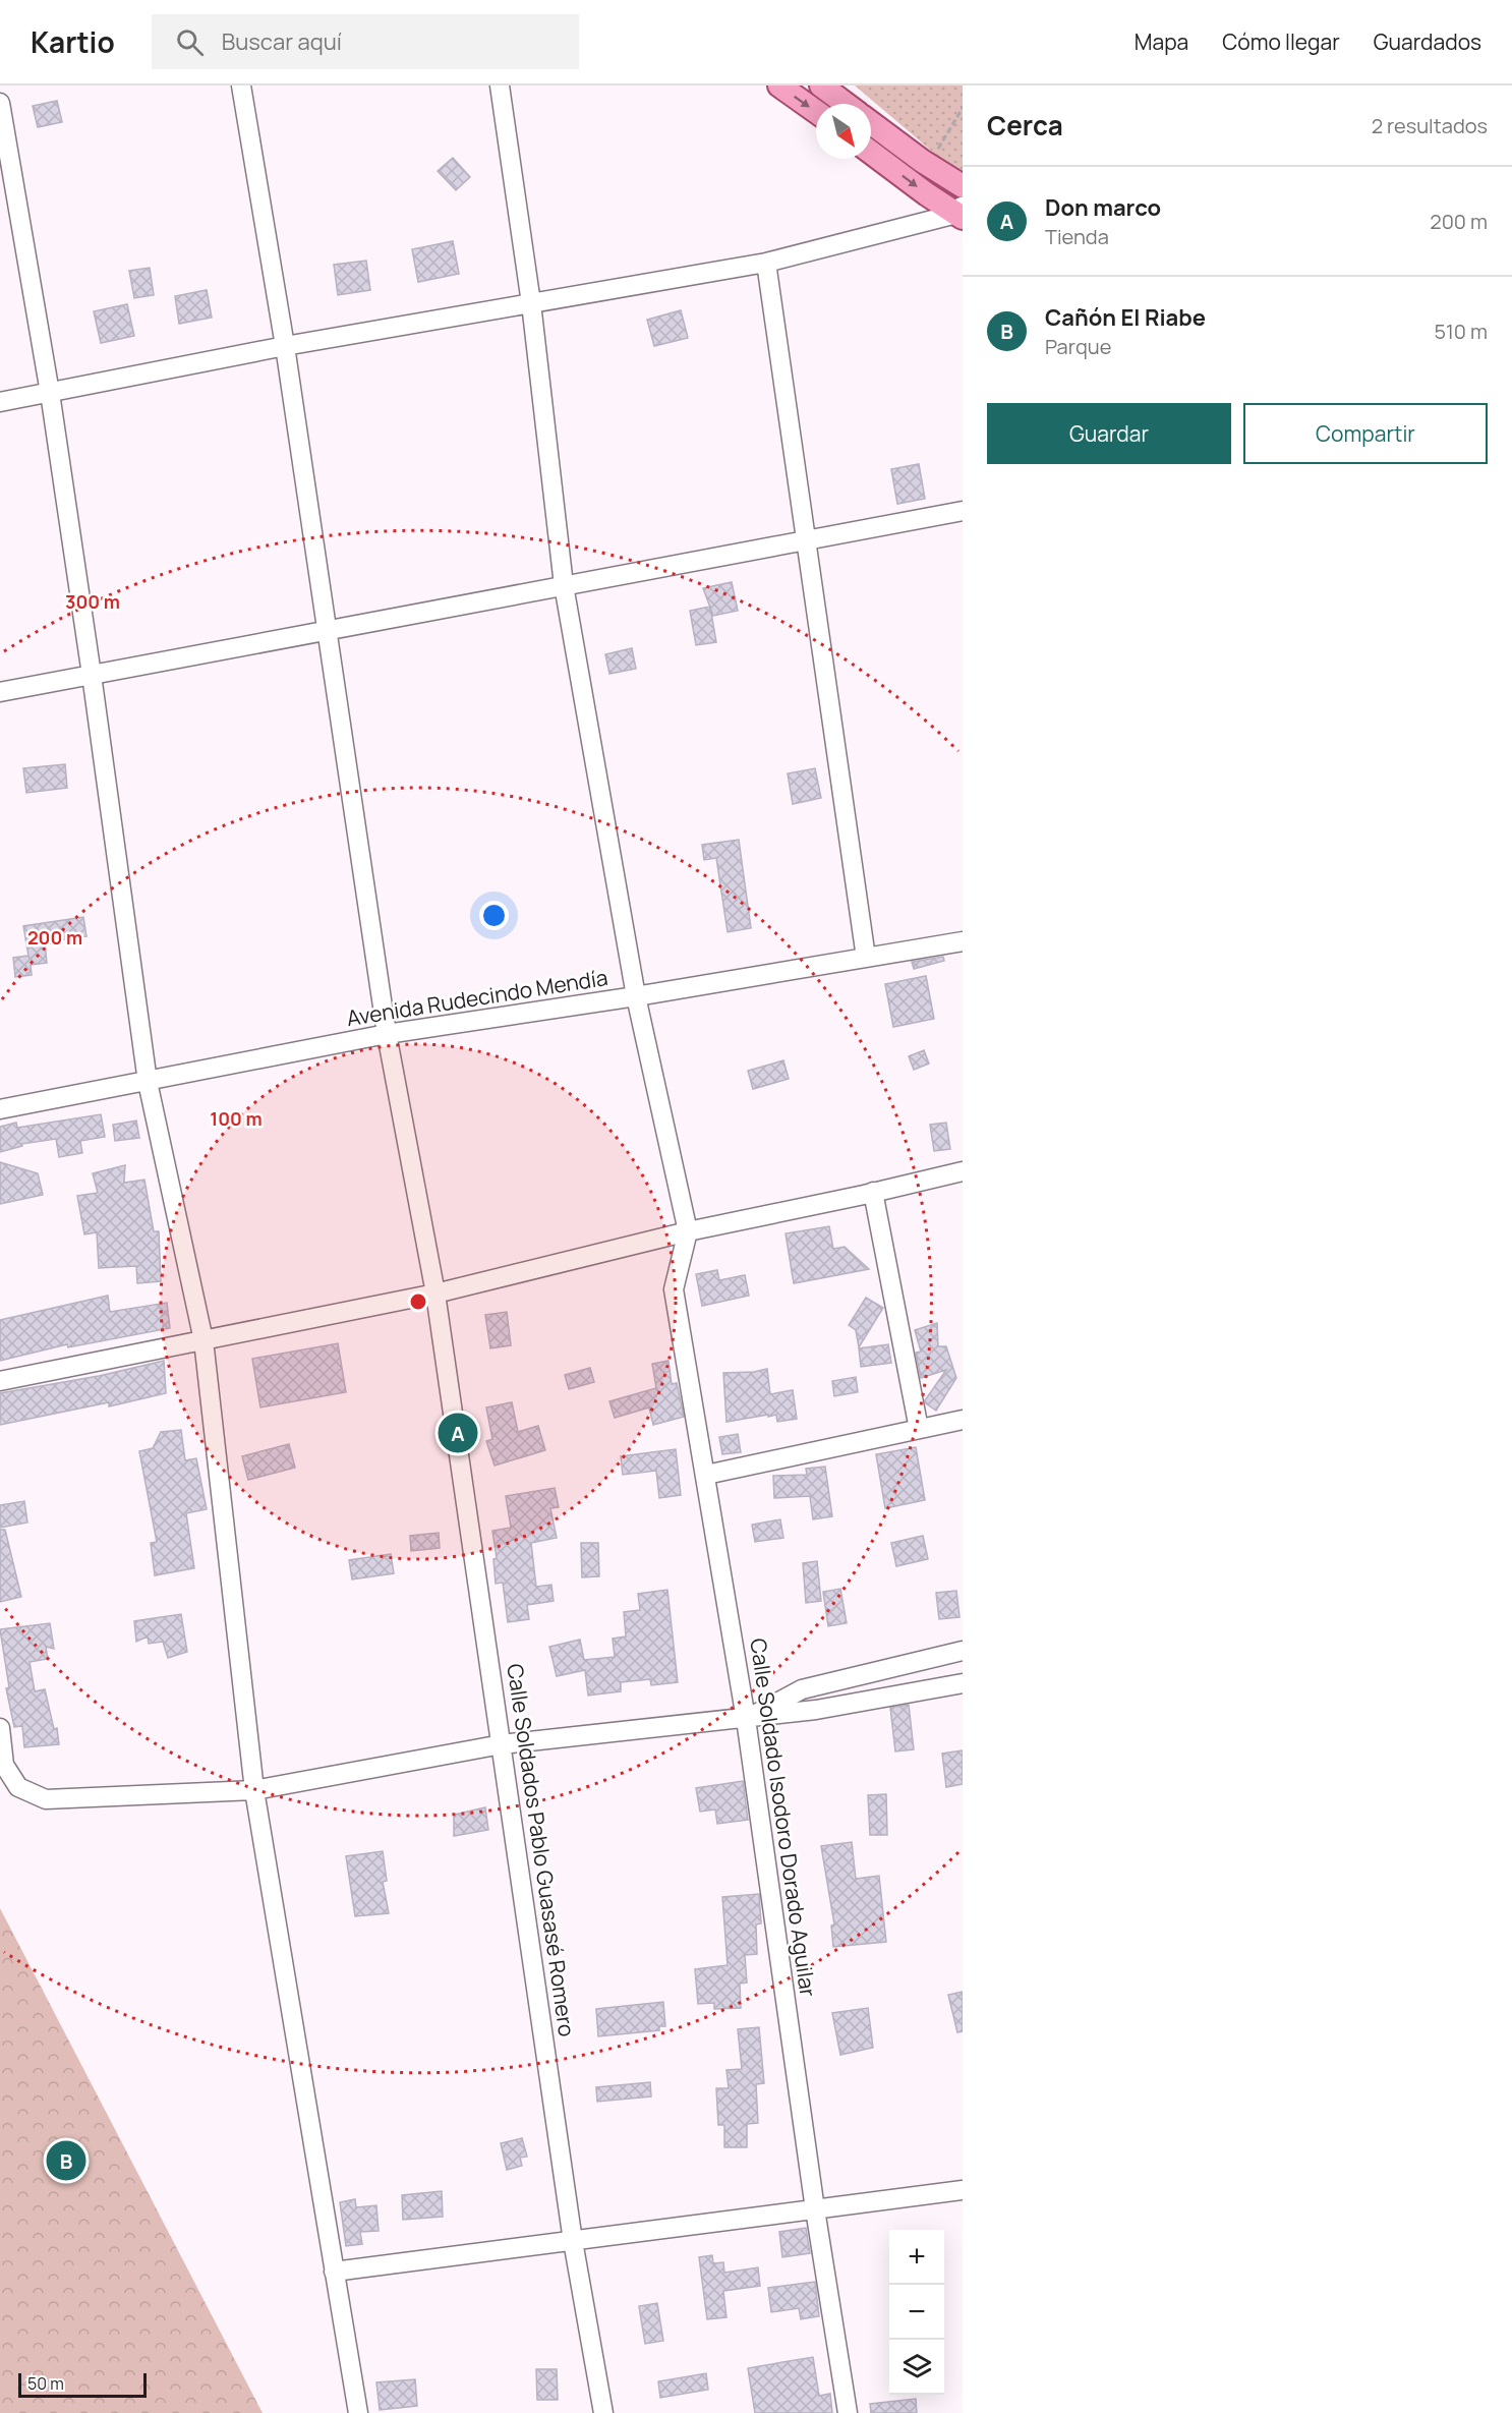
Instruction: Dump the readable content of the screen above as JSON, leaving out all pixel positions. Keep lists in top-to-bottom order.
{
  "streets": {
    "street": ["Avenida Rudecindo Mendía", "Calle Soldado Isodoro Dorado Aguilar", "Calle Soldados Pablo Guasasé Romero"]
  },
  "crossings": [
    ["Avenida Rudecindo Mendía", "Calle Soldados Pablo Guasasé Romero"]
  ],
  "scale_bar": "50 m",
  "north": "bottom right",
  "page": {
    "header": "Kartio",
    "search": "Buscar aquí",
    "nav": ["Mapa", "Cómo llegar", "Guardados"],
    "heading": ["Cerca", "2 resultados"],
    "list": [
      {
        "mark": "A",
        "name": "Don marco",
        "note": "Tienda",
        "value": "200 m"
      },
      {
        "mark": "B",
        "name": "Cañón El Riabe",
        "note": "Parque",
        "value": "510 m"
      }
    ],
    "buttons": ["Guardar", "Compartir"],
    "pins": ["A", "B"],
    "map_buttons": ["+", "−"],
    "scale": "50 m"
  },
  "rings": ["300 m", "200 m", "100 m"]
}
